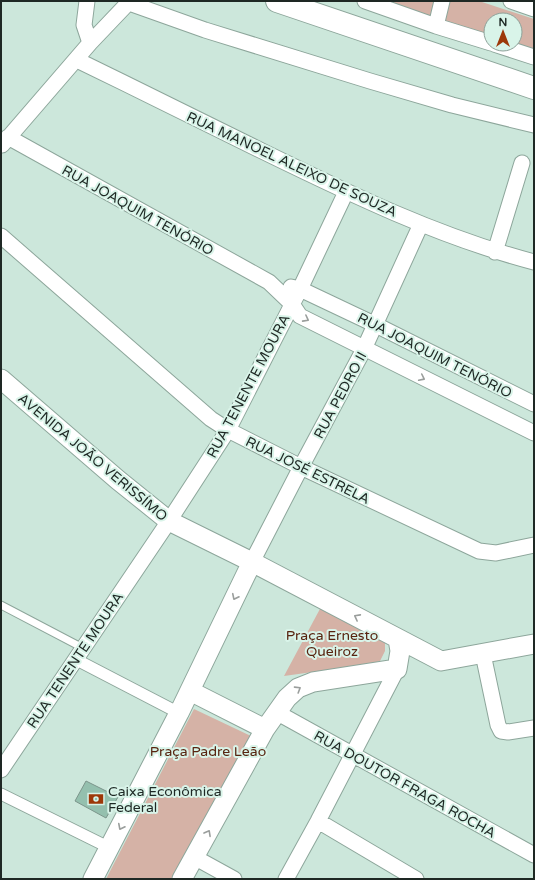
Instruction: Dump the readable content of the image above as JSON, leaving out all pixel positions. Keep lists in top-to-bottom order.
{
  "streets": {
    "street": [
      "RUA MANOEL ALEIXO DE SOUZA",
      "RUA JOAQUIM TENÓRIO",
      "RUA TENENTE MOURA",
      "RUA PEDRO II",
      "AVENIDA JOÃO VERISSÍMO",
      "RUA JOSÉ ESTRELA",
      "RUA DOUTOR FRAGA ROCHA"
    ]
  },
  "crossings": [
    ["RUA MANOEL ALEIXO DE SOUZA", "RUA TENENTE MOURA"],
    ["RUA MANOEL ALEIXO DE SOUZA", "RUA PEDRO II"],
    ["RUA JOAQUIM TENÓRIO", "RUA TENENTE MOURA"],
    ["RUA JOAQUIM TENÓRIO", "RUA PEDRO II"],
    ["RUA TENENTE MOURA", "AVENIDA JOÃO VERISSÍMO"],
    ["RUA TENENTE MOURA", "RUA JOSÉ ESTRELA"],
    ["RUA PEDRO II", "AVENIDA JOÃO VERISSÍMO"],
    ["RUA PEDRO II", "RUA JOSÉ ESTRELA"]
  ],
  "parks": ["Praça Ernesto Queiroz", "Praça Padre Leão"],
  "places": {
    "bank": ["Caixa Econômica Federal"]
  },
  "north": "top"
}
